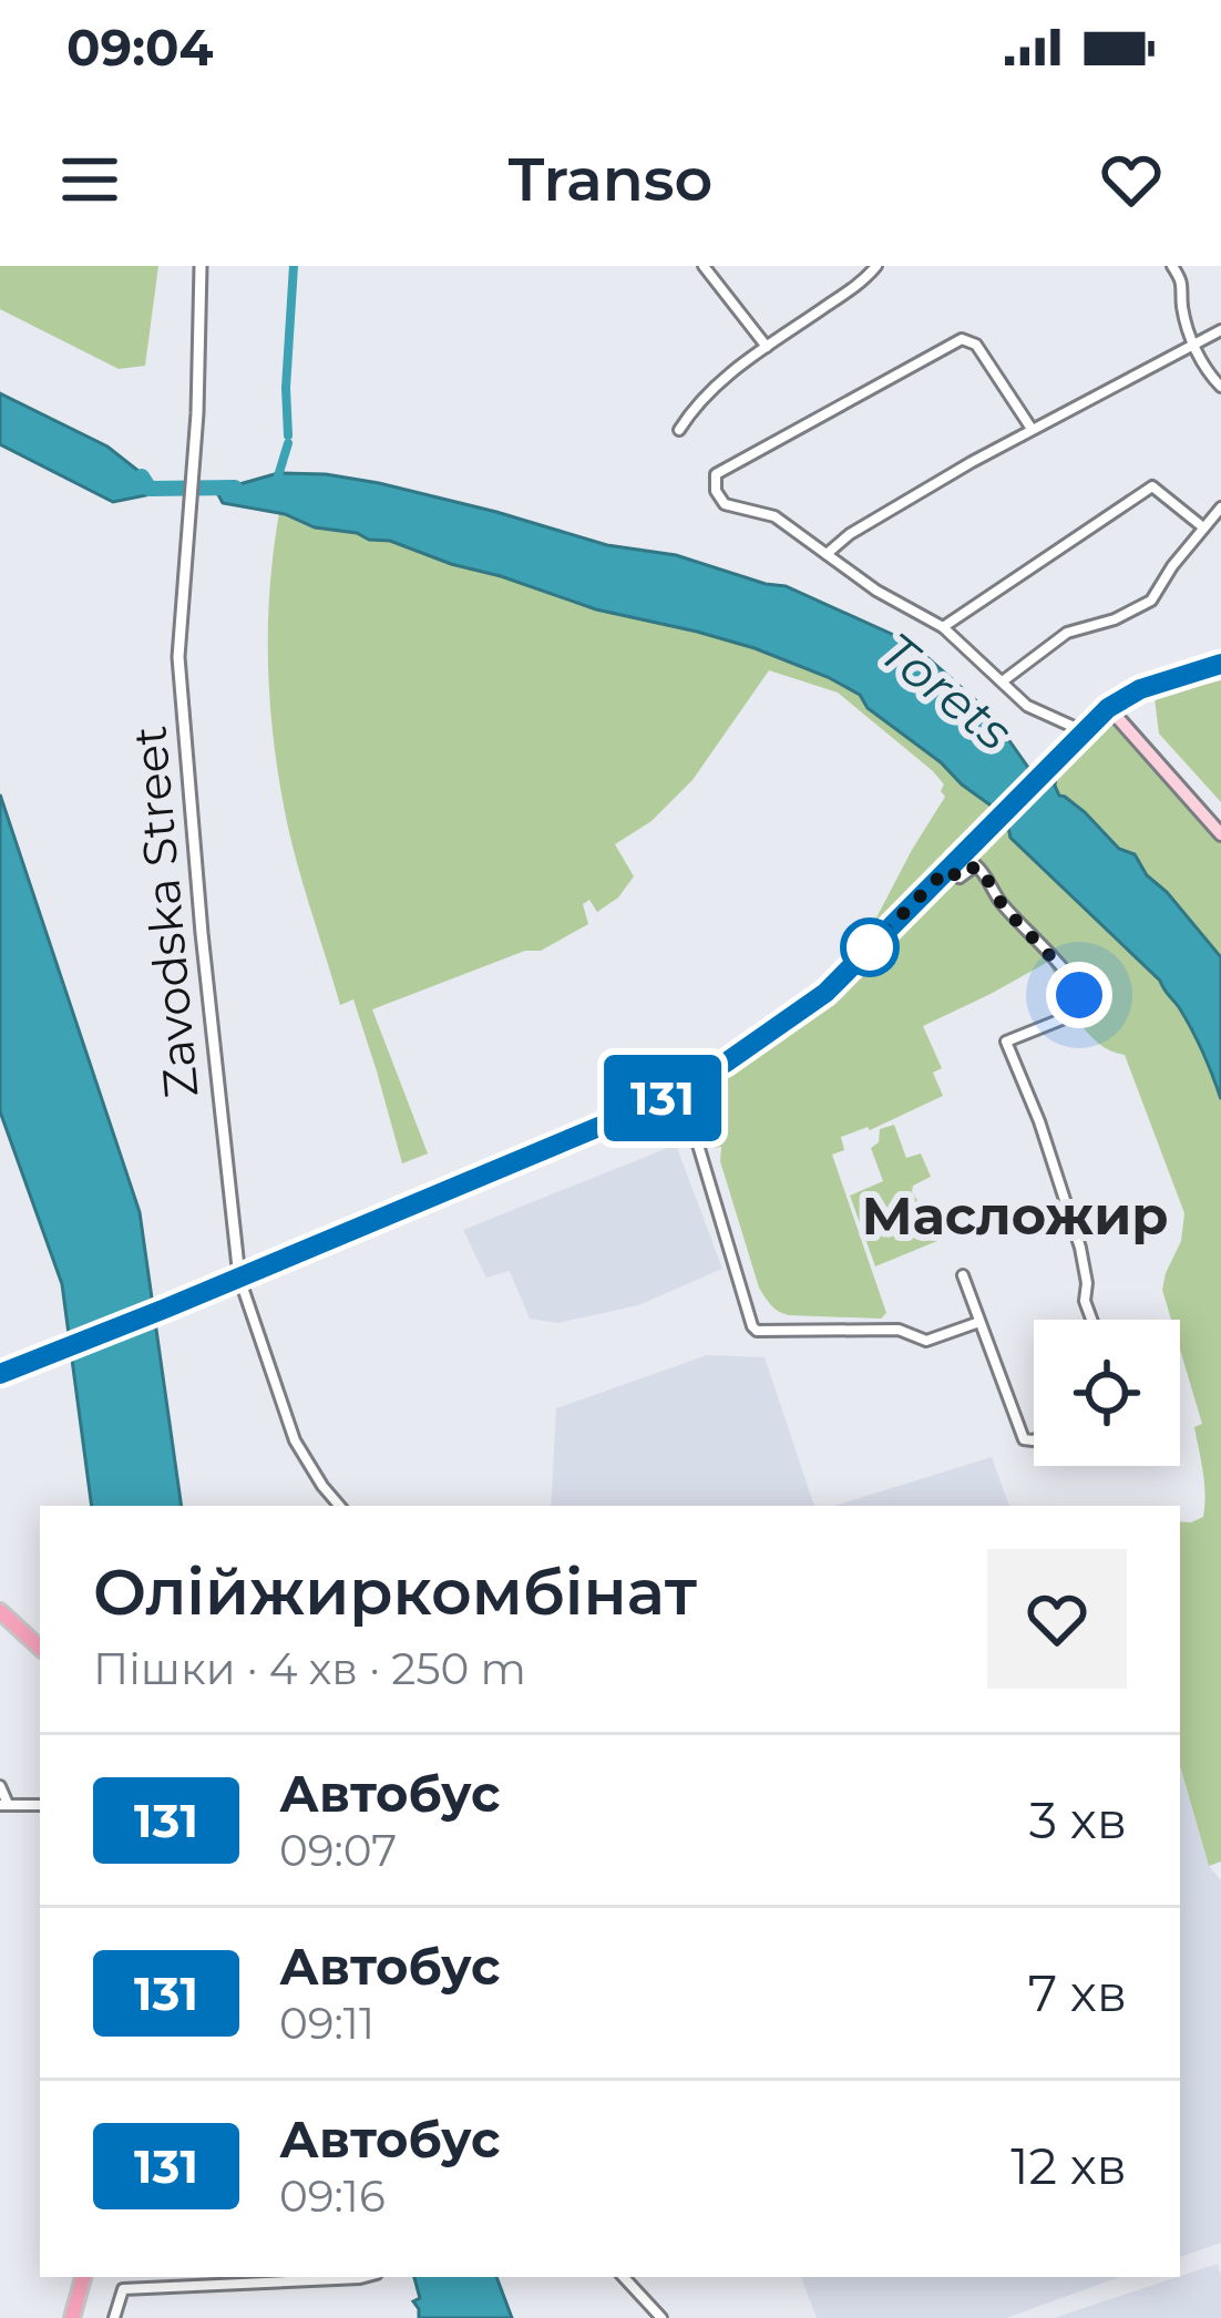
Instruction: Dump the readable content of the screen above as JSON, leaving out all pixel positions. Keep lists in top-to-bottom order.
{
  "streets": {
    "street": ["Zavodska Street"]
  },
  "districts": ["Масложир"],
  "water": ["Torets"],
  "lines": ["bus line 131"],
  "page": {
    "status": "09:04",
    "header": "Transo",
    "on_map": "131",
    "heading": ["Олійжиркомбінат", "Пішки · 4 хв · 250 m"],
    "list": [
      {
        "mark": "131",
        "name": "Автобус",
        "note": "09:07",
        "value": "3 хв"
      },
      {
        "mark": "131",
        "name": "Автобус",
        "note": "09:11",
        "value": "7 хв"
      },
      {
        "mark": "131",
        "name": "Автобус",
        "note": "09:16",
        "value": "12 хв"
      }
    ]
  }
}
